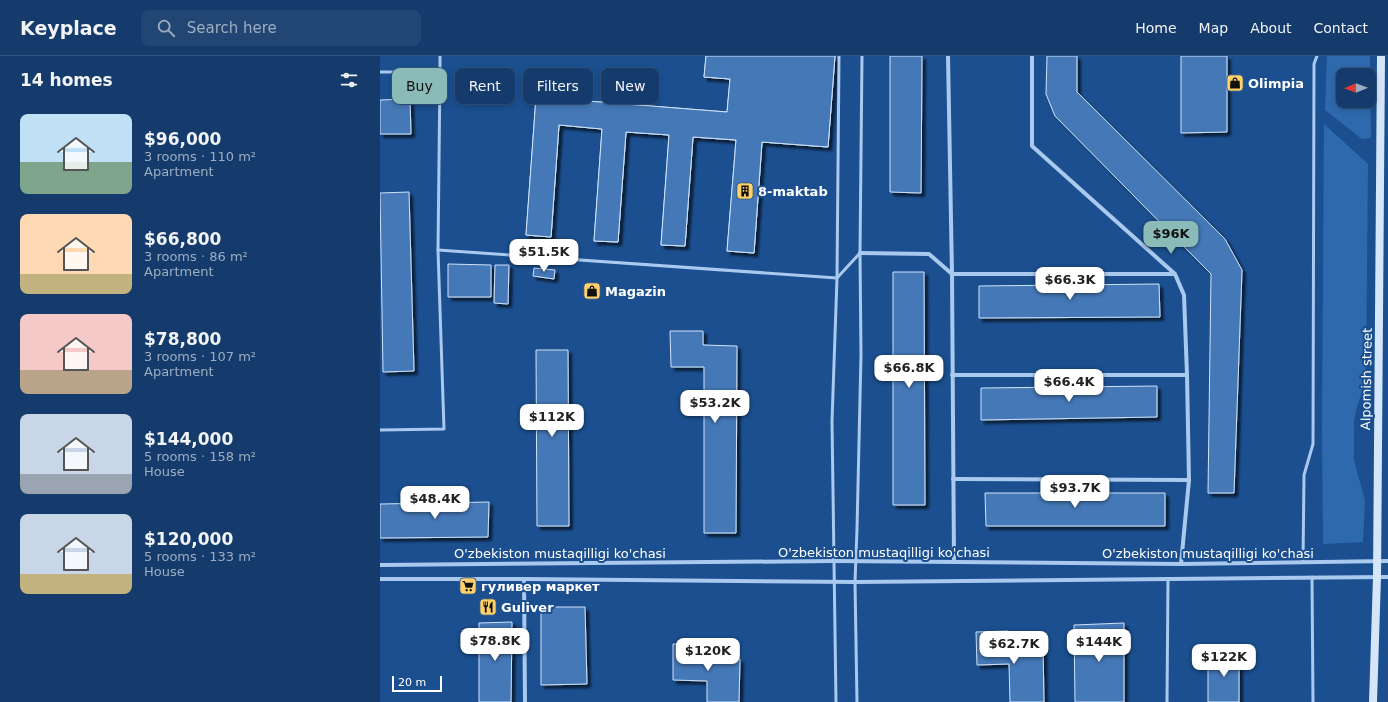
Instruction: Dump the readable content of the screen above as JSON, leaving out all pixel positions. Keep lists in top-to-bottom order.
{
  "streets": {
    "main road": ["Alpomish street"],
    "street": ["O'zbekiston mustaqilligi ko'chasi"]
  },
  "crossings": [
    ["Alpomish street", "O'zbekiston mustaqilligi ko'chasi"]
  ],
  "places": {
    "shop": ["Olimpia", "Magazin"],
    "building": ["8-maktab"],
    "supermarket": ["гуливер маркет"],
    "restaurant": ["Guliver"]
  },
  "scale_bar": "20 m",
  "north": "left",
  "page": {
    "header": "Keyplace",
    "search": "Search here",
    "nav": [
      "Home",
      "Map",
      "About",
      "Contact"
    ],
    "heading": "14 homes",
    "chip": [
      "Buy",
      "Rent",
      "Filters",
      "New"
    ],
    "list": [
      {
        "name": "$96,000",
        "note": "3 rooms · 110 m² · Apartment"
      },
      {
        "name": "$66,800",
        "note": "3 rooms · 86 m² · Apartment"
      },
      {
        "name": "$78,800",
        "note": "3 rooms · 107 m² · Apartment"
      },
      {
        "name": "$144,000",
        "note": "5 rooms · 158 m² · House"
      },
      {
        "name": "$120,000",
        "note": "5 rooms · 133 m² · House"
      }
    ],
    "price": [
      "$96K",
      "$51.5K",
      "$66.3K",
      "$66.8K",
      "$66.4K",
      "$53.2K",
      "$112K",
      "$93.7K",
      "$48.4K",
      "$78.8K",
      "$144K",
      "$62.7K",
      "$120K",
      "$122K"
    ],
    "scale": "20 m"
  }
}
